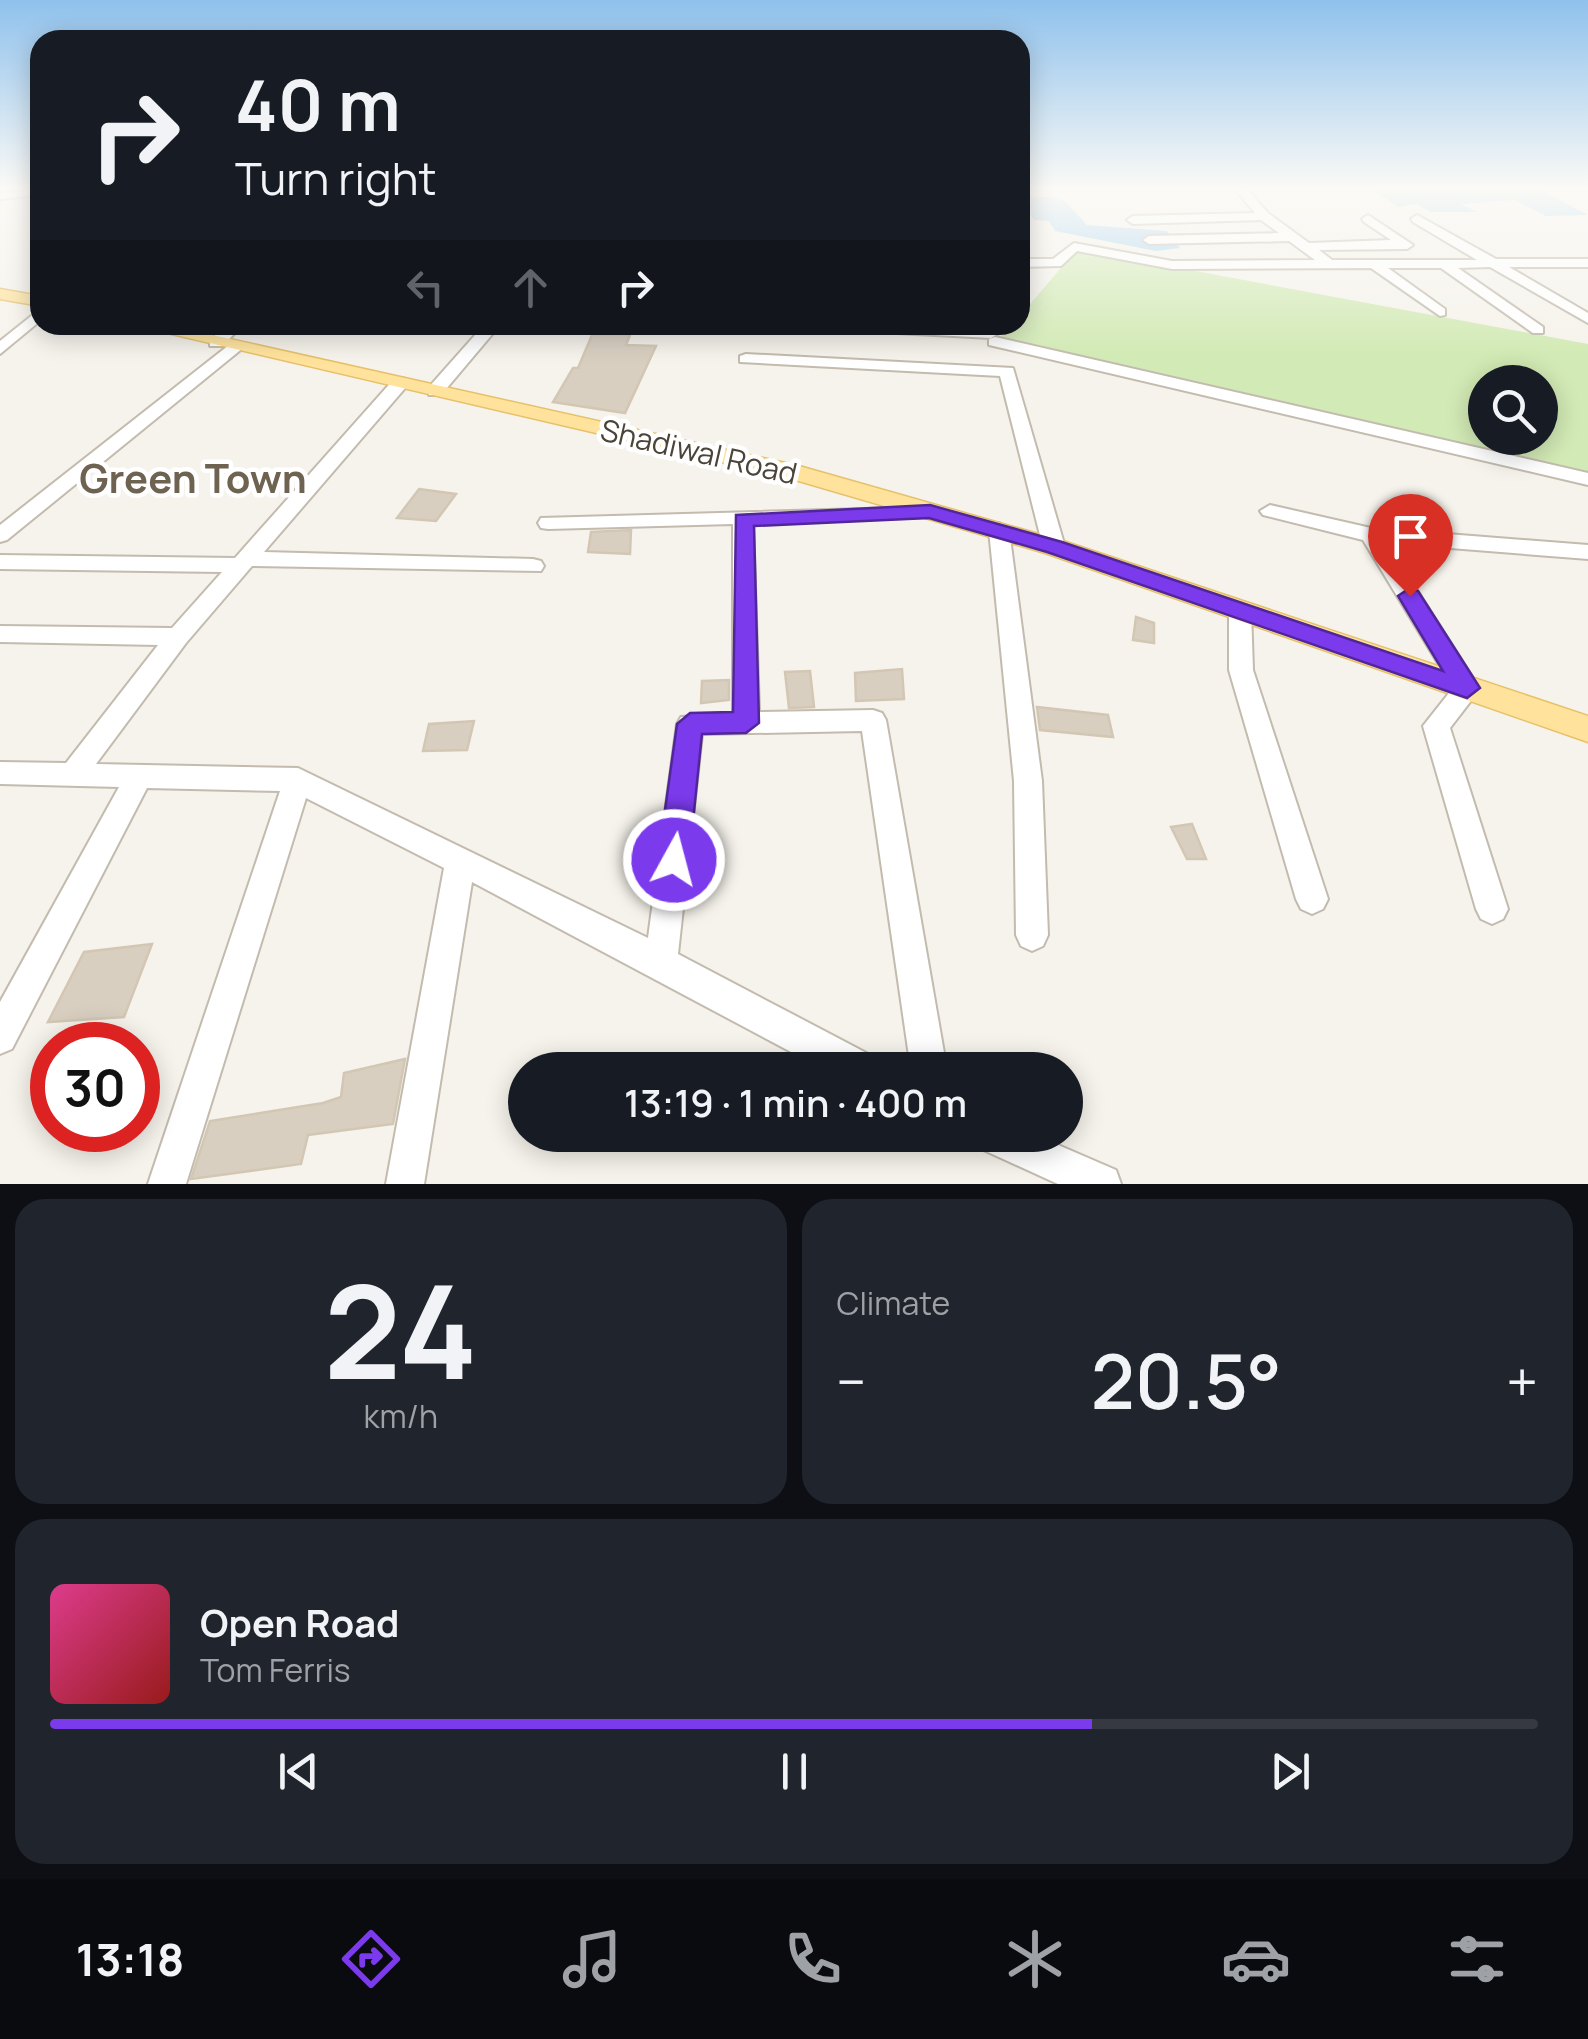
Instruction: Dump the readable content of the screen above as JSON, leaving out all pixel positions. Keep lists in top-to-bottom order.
{
  "streets": {
    "main road": ["Shadiwal Road"]
  },
  "districts": ["Green Town"],
  "page": {
    "turn": ["40 m", "Turn right"],
    "limit": "30",
    "trip": "13:19 · 1 min · 400 m",
    "tile": [
      ["24", "km/h"],
      "Climate"
    ],
    "heat": ["−", "20.5°", "+"],
    "song": ["Open Road", "Tom Ferris"],
    "tabs": "13:18"
  }
}
